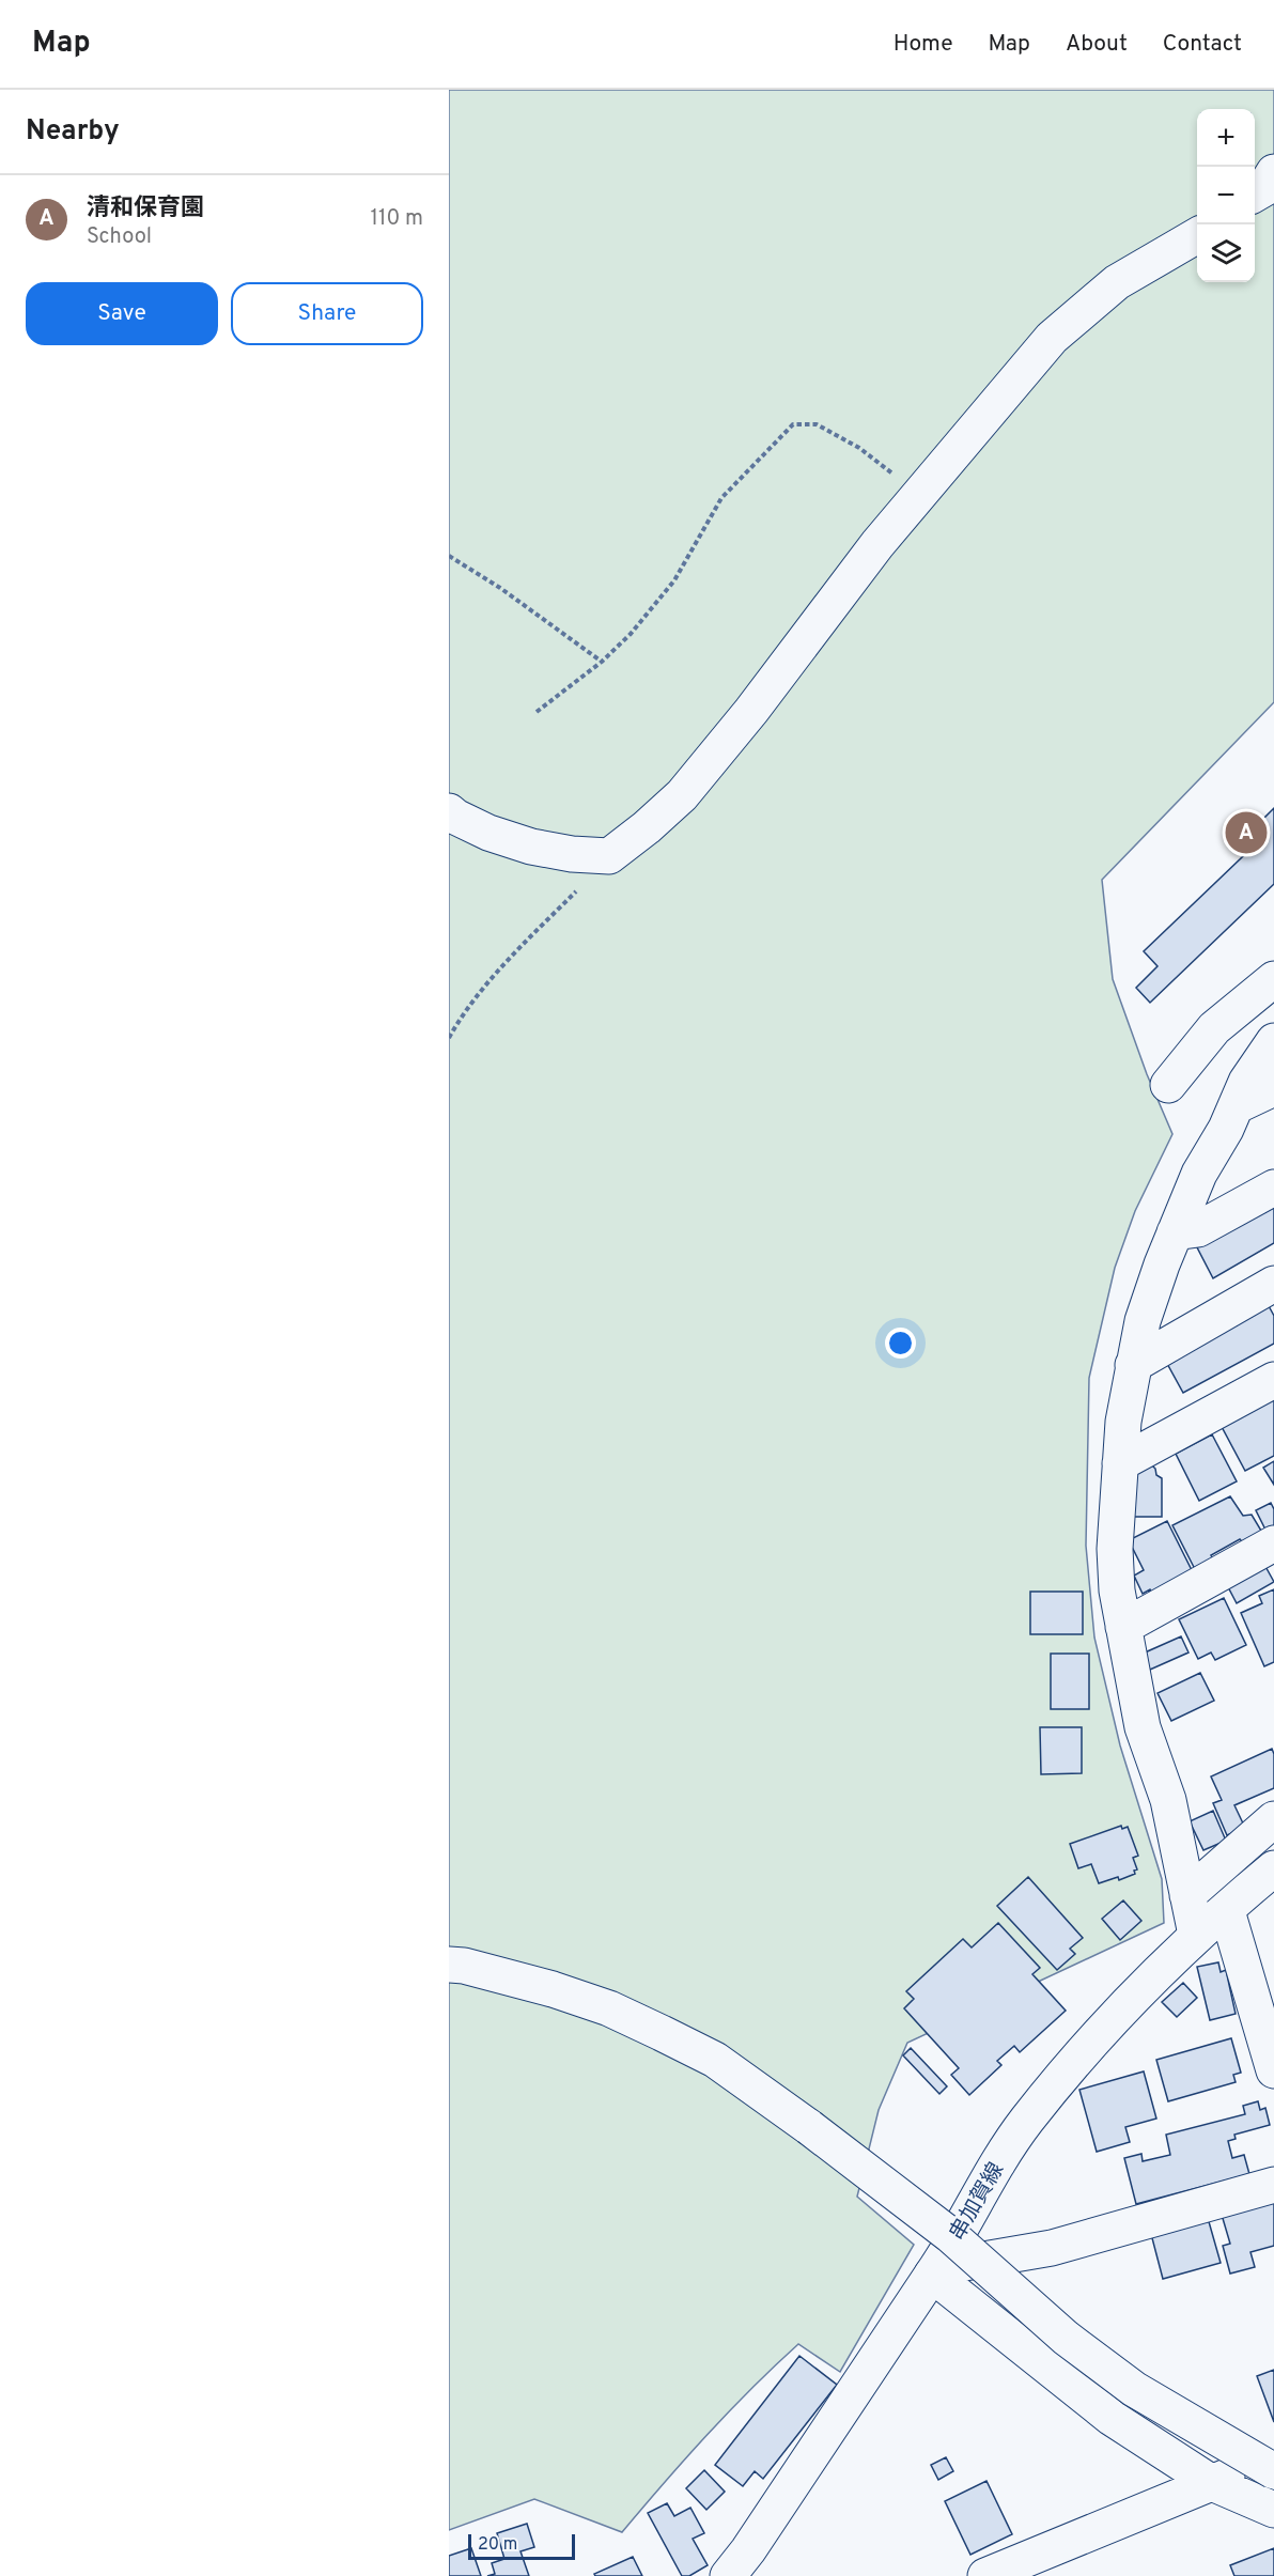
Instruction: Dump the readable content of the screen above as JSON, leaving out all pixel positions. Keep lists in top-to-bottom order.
{
  "streets": {
    "street": ["串加賀線"]
  },
  "scale_bar": "20 m",
  "page": {
    "header": "Map",
    "nav": [
      "Home",
      "Map",
      "About",
      "Contact"
    ],
    "heading": "Nearby",
    "map_buttons": ["+", "−"],
    "list": [
      {
        "mark": "A",
        "name": "清和保育園",
        "note": "School",
        "value": "110 m"
      }
    ],
    "buttons": ["Save", "Share"],
    "pins": "A",
    "scale": "20 m"
  }
}
